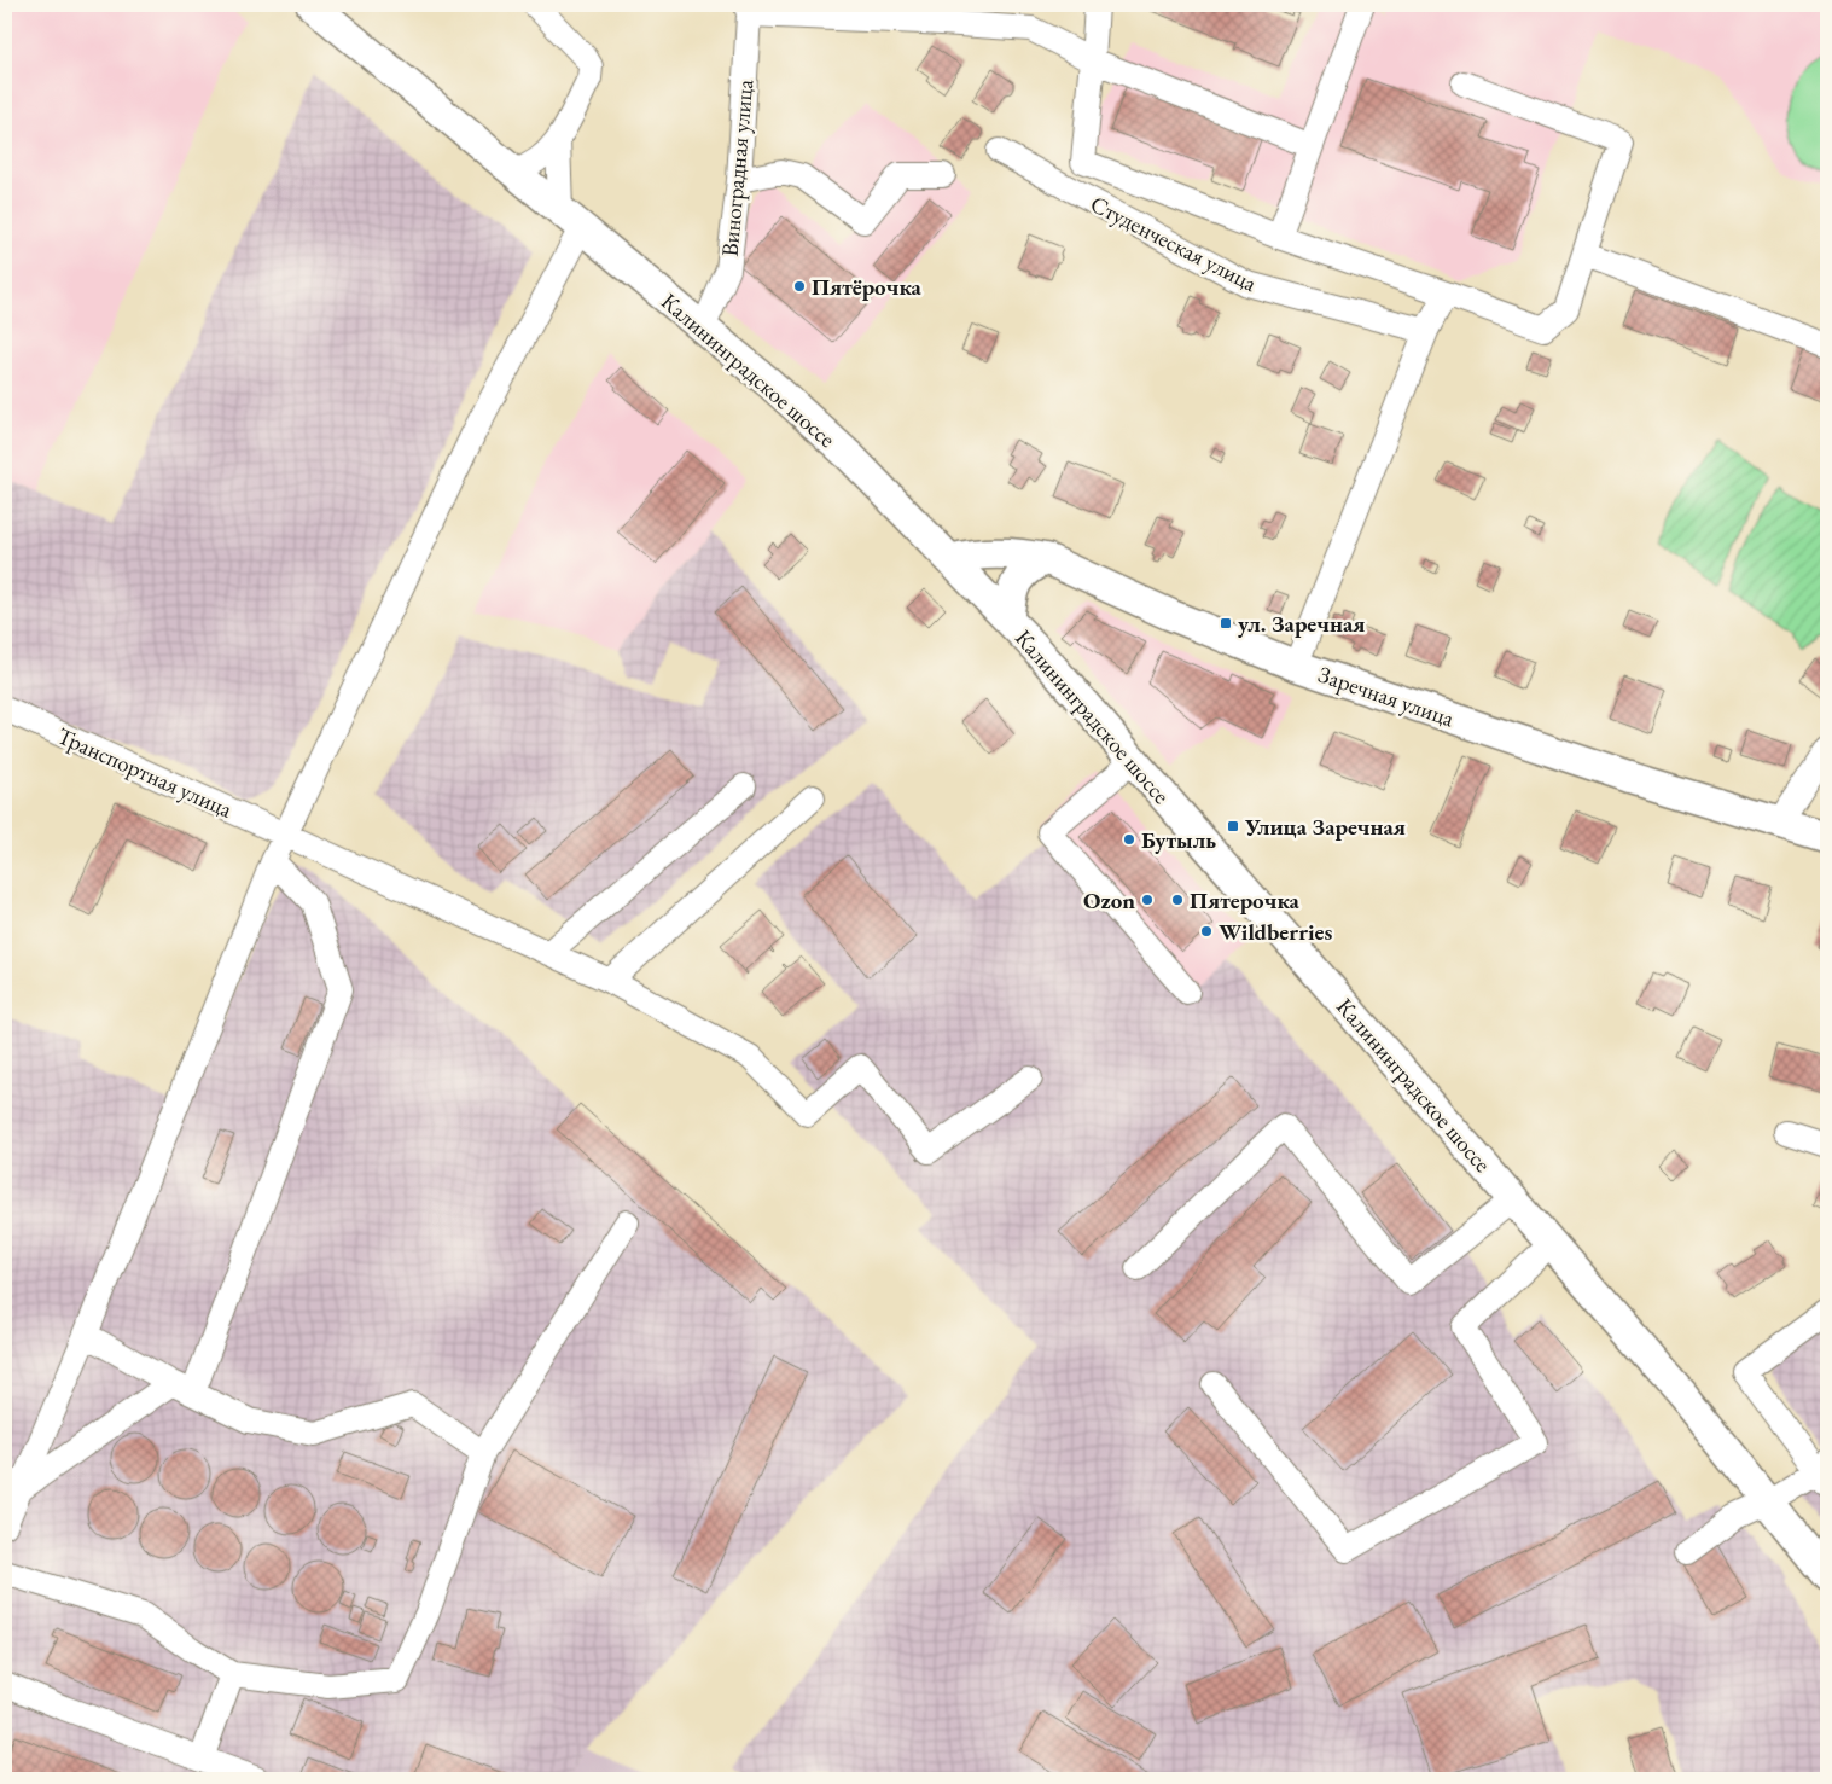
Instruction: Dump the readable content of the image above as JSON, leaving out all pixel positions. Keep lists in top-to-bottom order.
{
  "streets": {
    "main road": ["Калининградское шоссе", "Заречная улица"],
    "street": ["Виноградная улица", "Студенческая улица", "Транспортная улица"]
  },
  "crossings": [
    ["Виноградная улица", "Калининградское шоссе"],
    ["Калининградское шоссе", "Заречная улица"]
  ],
  "places": {
    "other": [
      "Пятёрочка",
      "Бутыль",
      "Ozon",
      "Пятерочка",
      "Wildberries"
    ],
    "transit": ["ул. Заречная", "Улица Заречная"]
  }
}
